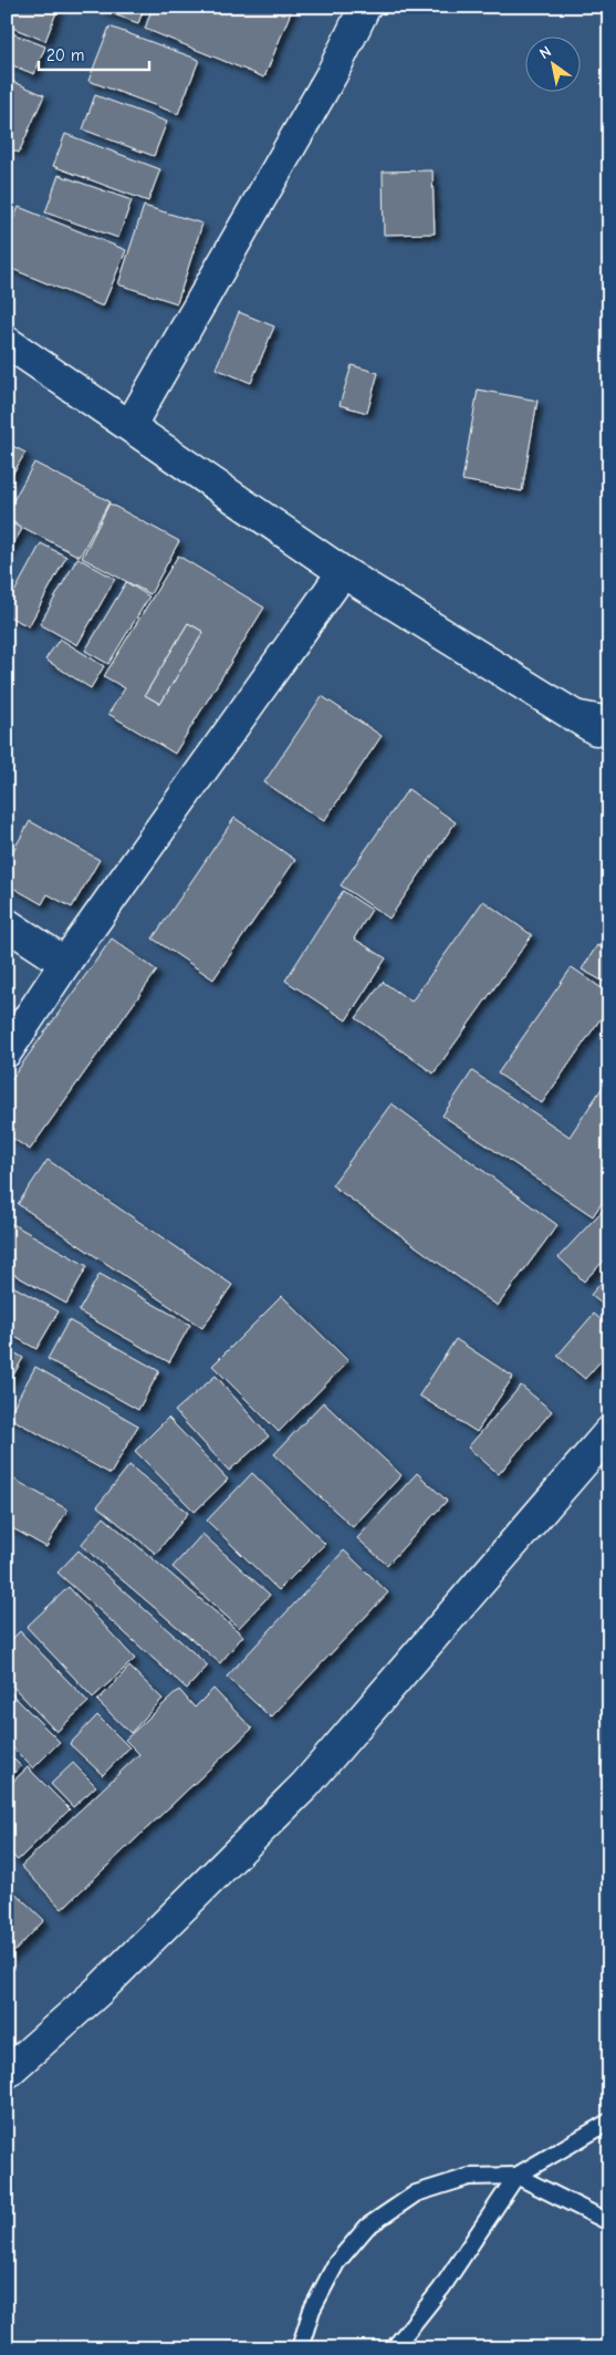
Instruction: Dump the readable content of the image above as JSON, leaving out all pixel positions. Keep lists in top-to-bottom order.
{
  "scale_bar": "20 m",
  "north": "top left"
}
